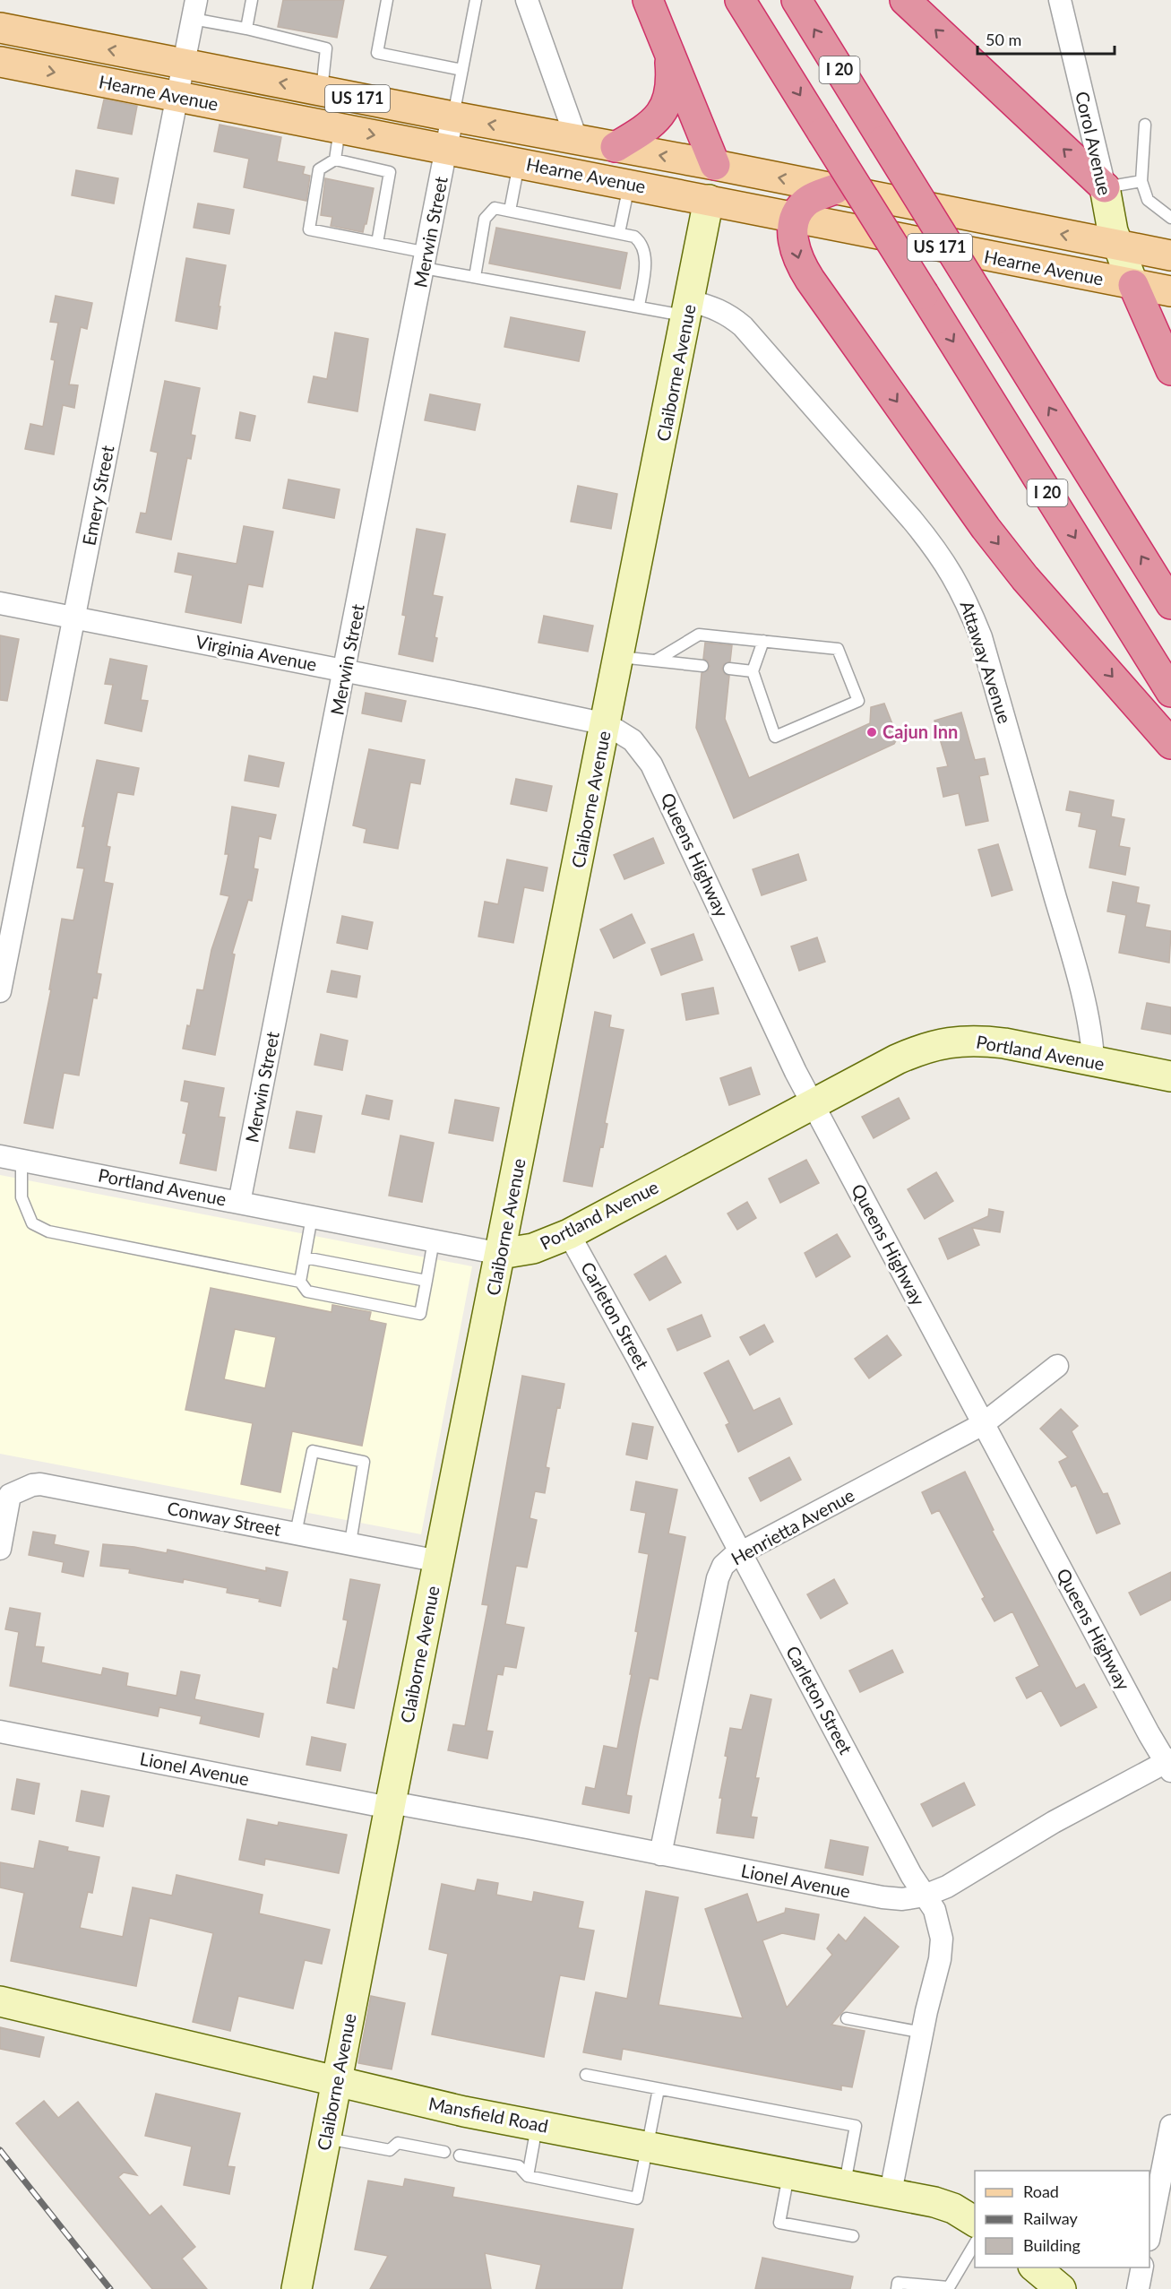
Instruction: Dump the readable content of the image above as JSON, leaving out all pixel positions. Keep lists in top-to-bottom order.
{
  "streets": {
    "highway": ["I 20"],
    "main road": ["Hearne Avenue", "US 171", "Claiborne Avenue"],
    "street": [
      "Corol Avenue",
      "Merwin Street",
      "Emery Street",
      "Virginia Avenue",
      "Attaway Avenue",
      "Queens Highway",
      "Portland Avenue",
      "Carleton Street",
      "Conway Street",
      "Henrietta Avenue",
      "Lionel Avenue",
      "Mansfield Road"
    ]
  },
  "crossings": [
    ["Hearne Avenue", "Corol Avenue"],
    ["Hearne Avenue", "Merwin Street"],
    ["Hearne Avenue", "Claiborne Avenue"],
    ["Hearne Avenue", "Emery Street"],
    ["Merwin Street", "Virginia Avenue"],
    ["Merwin Street", "Portland Avenue"],
    ["Claiborne Avenue", "Virginia Avenue"],
    ["Claiborne Avenue", "Attaway Avenue"],
    ["Claiborne Avenue", "Queens Highway"],
    ["Claiborne Avenue", "Portland Avenue"],
    ["Claiborne Avenue", "Conway Street"],
    ["Claiborne Avenue", "Lionel Avenue"],
    ["Claiborne Avenue", "Mansfield Road"],
    ["Emery Street", "Virginia Avenue"],
    ["Virginia Avenue", "Queens Highway"],
    ["Attaway Avenue", "Portland Avenue"],
    ["Queens Highway", "Portland Avenue"],
    ["Queens Highway", "Henrietta Avenue"],
    ["Queens Highway", "Lionel Avenue"],
    ["Portland Avenue", "Carleton Street"],
    ["Carleton Street", "Henrietta Avenue"],
    ["Carleton Street", "Lionel Avenue"],
    ["Carleton Street", "Mansfield Road"],
    ["Henrietta Avenue", "Lionel Avenue"]
  ],
  "places": ["Cajun Inn"],
  "legend": ["Road", "Railway", "Building"],
  "scale_bar": "50 m"
}
